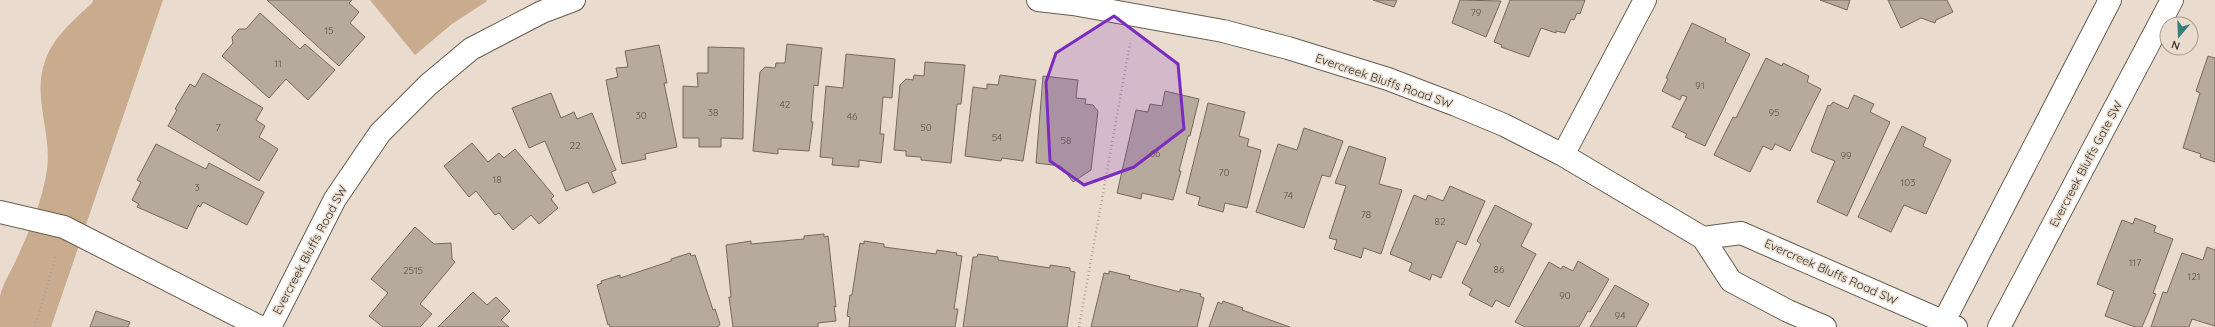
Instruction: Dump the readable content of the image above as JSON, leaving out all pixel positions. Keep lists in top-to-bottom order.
{
  "streets": {
    "street": ["Evercreek Bluffs Road SW", "Evercreek Bluffs Gate SW"]
  },
  "house_numbers": [
    "79",
    "15",
    "11",
    "91",
    "42",
    "38",
    "95",
    "30",
    "46",
    "7",
    "50",
    "54",
    "58",
    "22",
    "66",
    "99",
    "70",
    "18",
    "103",
    "3",
    "74",
    "78",
    "82",
    "117",
    "86",
    "2515",
    "121",
    "90",
    "94"
  ],
  "north": "bottom"
}
